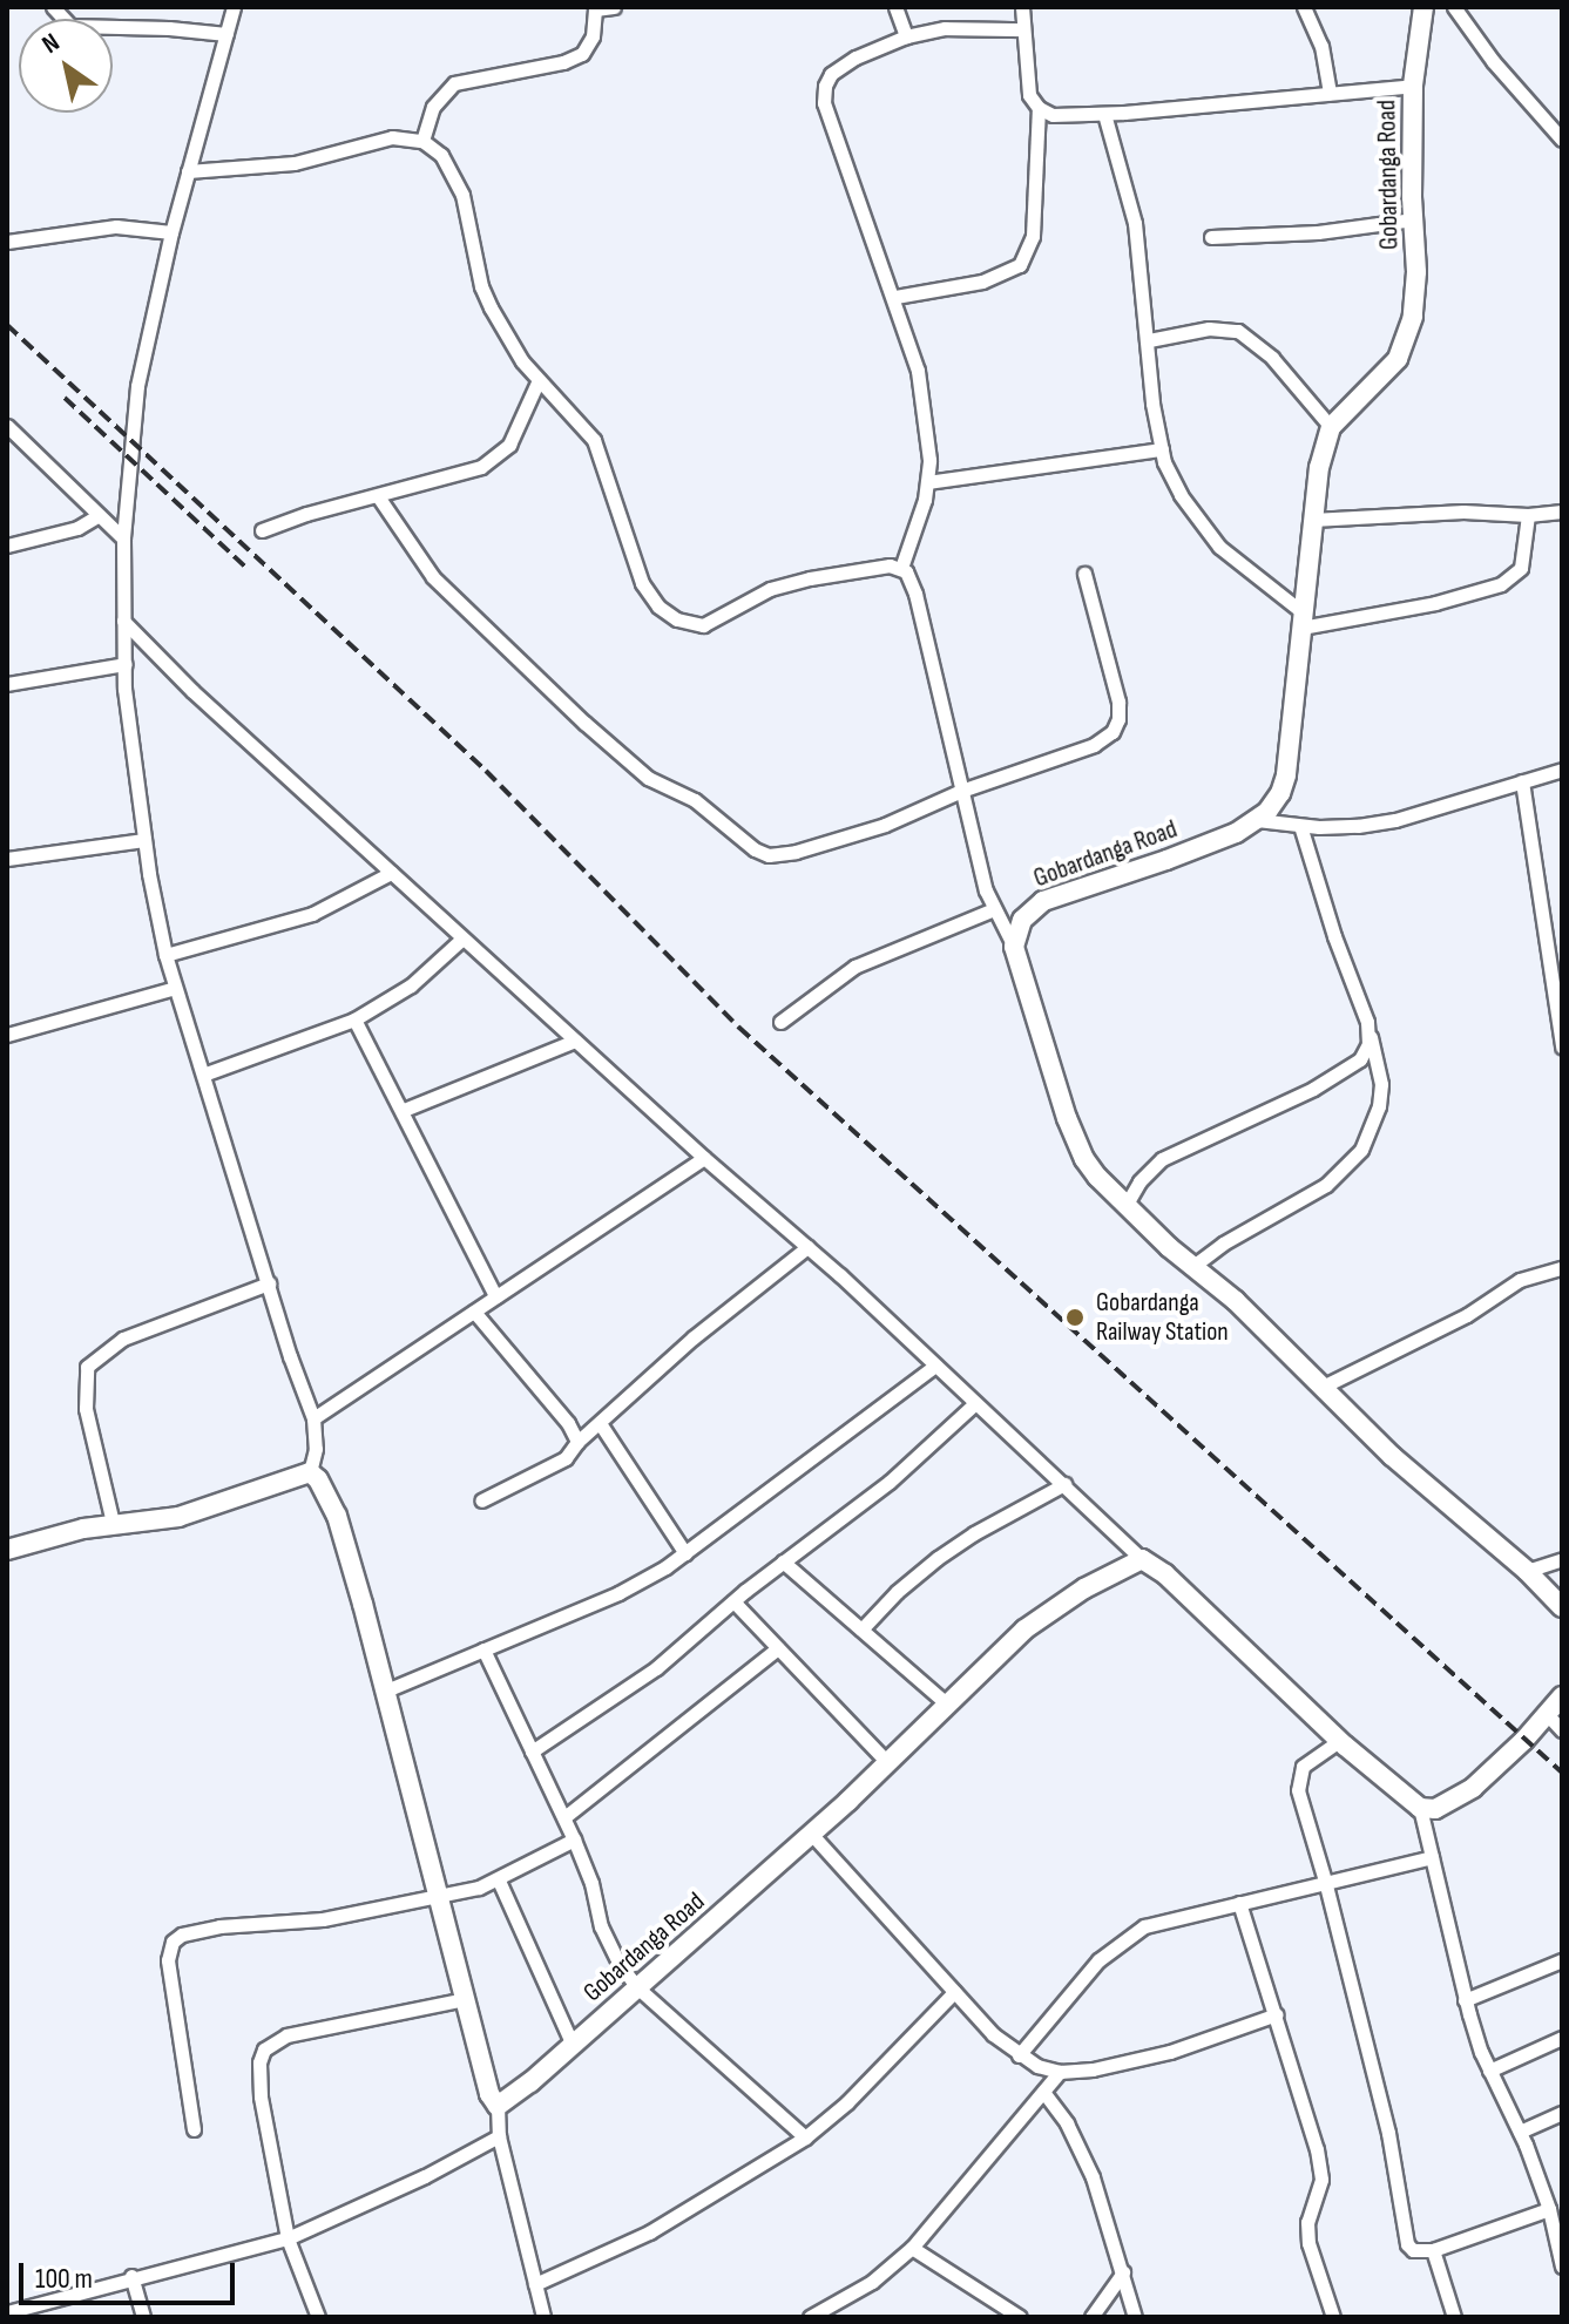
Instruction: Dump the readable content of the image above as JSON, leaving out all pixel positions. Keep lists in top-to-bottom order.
{
  "streets": {
    "main road": ["Gobardanga Road"]
  },
  "places": ["Gobardanga Railway Station"],
  "scale_bar": "100 m",
  "north": "top left"
}
